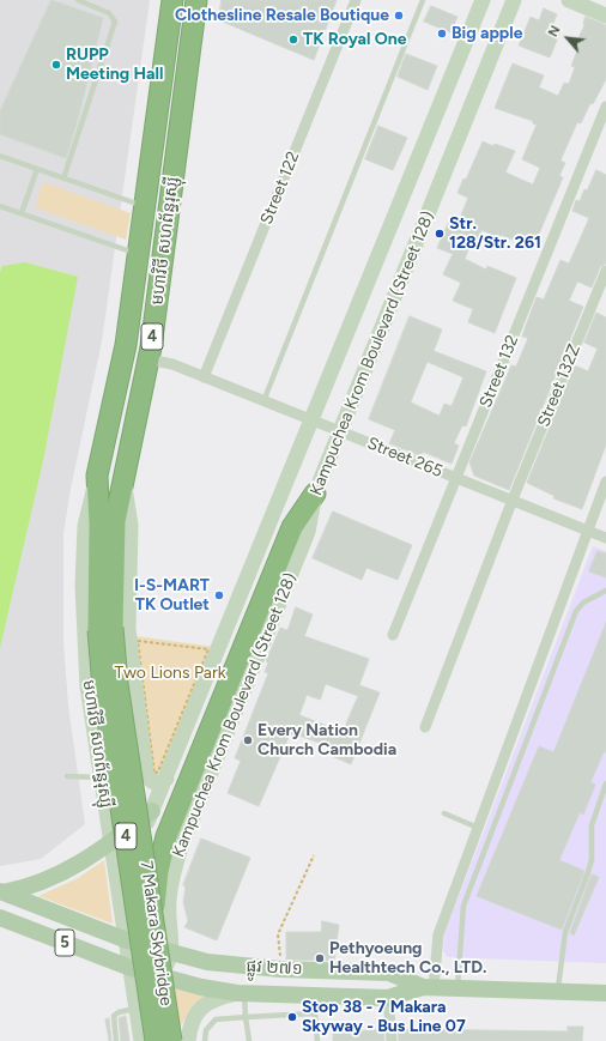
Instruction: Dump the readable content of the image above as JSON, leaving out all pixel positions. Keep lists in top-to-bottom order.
{
  "streets": {
    "highway": ["មហាវិថី សហព័ន្ធរុស្ស៊ី", "4", "7 Makara Skybridge"],
    "main road": ["Kampuchea Krom Boulevard (Street 128)", "5", "ផ្លូវ ២៧១"],
    "street": [
      "Street 122",
      "Street 132",
      "Street 132Z",
      "Street 265"
    ]
  },
  "crossings": [
    ["Street 122", "Street 265"],
    ["មហាវិថី សហព័ន្ធរុស្ស៊ី", "Kampuchea Krom Boulevard (Street 128)"],
    ["មហាវិថី សហព័ន្ធរុស្ស៊ី", "Street 265"],
    ["មហាវិថី សហព័ន្ធរុស្ស៊ី", "7 Makara Skybridge"],
    ["មហាវិថី សហព័ន្ធរុស្ស៊ី", "5"],
    ["មហាវិថី សហព័ន្ធរុស្ស៊ី", "ផ្លូវ ២៧១"],
    ["Kampuchea Krom Boulevard (Street 128)", "Street 265"],
    ["Kampuchea Krom Boulevard (Street 128)", "ផ្លូវ ២៧១"],
    ["Street 132", "Street 265"],
    ["Street 132Z", "Street 265"],
    ["5", "ផ្លូវ ២៧១"]
  ],
  "parks": ["Two Lions Park"],
  "places": [
    "Clothesline Resale Boutique",
    "Big apple",
    "TK Royal One",
    "RUPP Meeting Hall",
    "Str. 128/Str. 261",
    "I-S-MART TK Outlet",
    "Every Nation Church Cambodia",
    "Pethyoeung Healthtech Co., LTD.",
    "Stop 38 - 7 Makara Skyway - Bus Line 07"
  ],
  "north": "top left"
}
